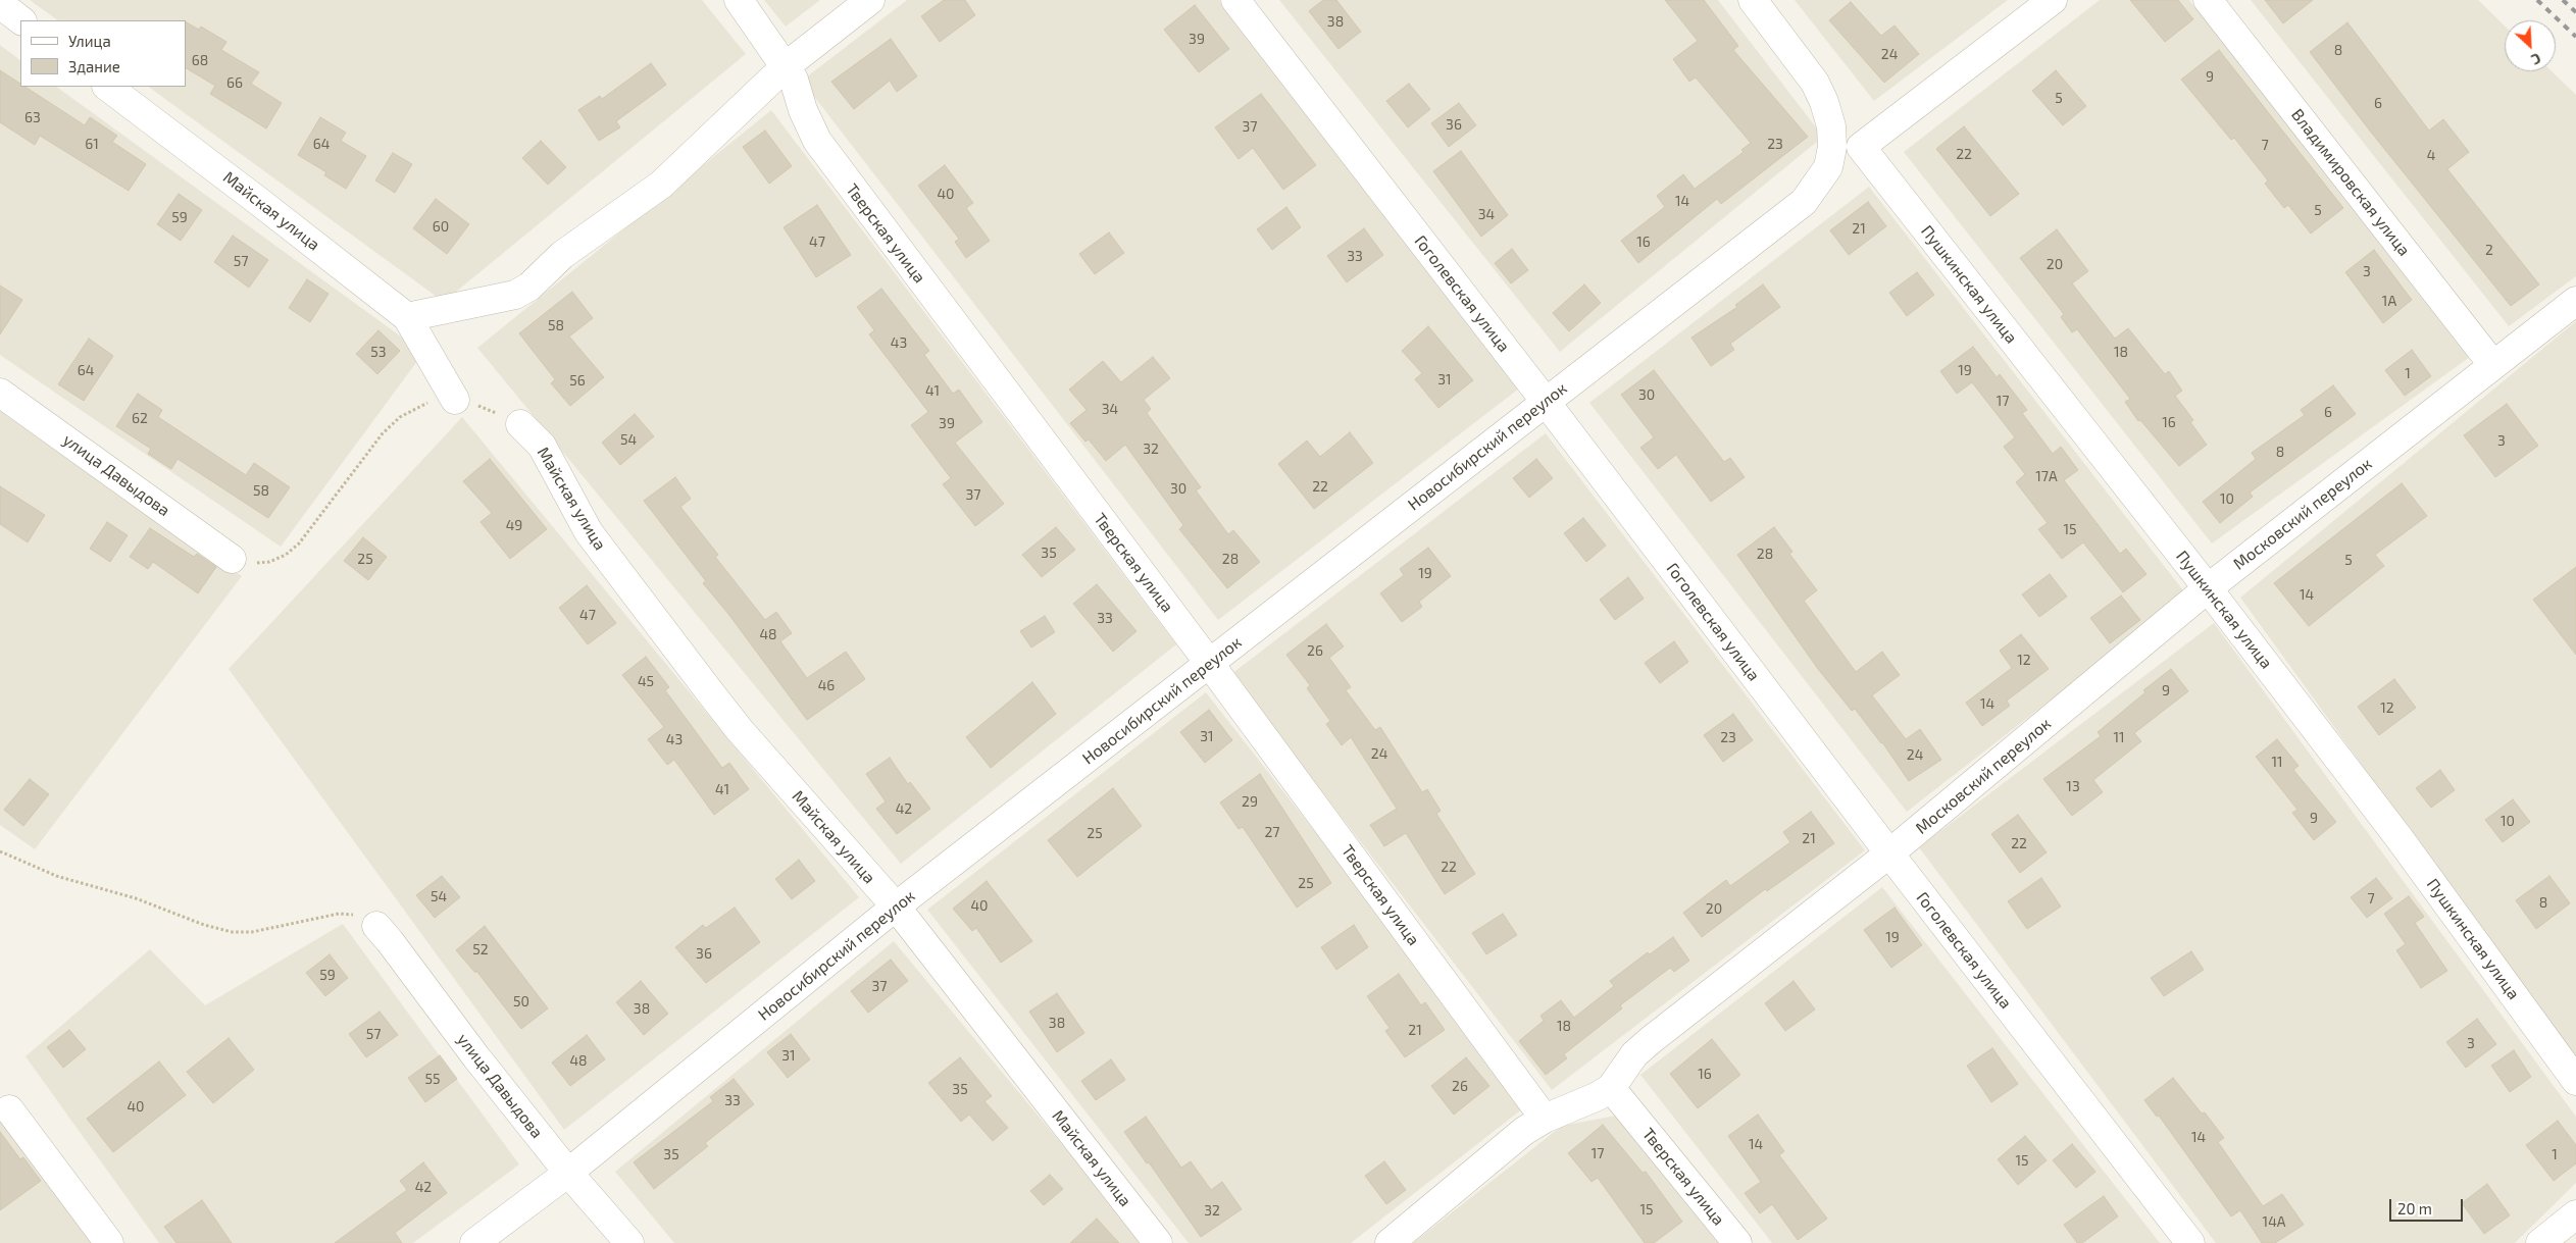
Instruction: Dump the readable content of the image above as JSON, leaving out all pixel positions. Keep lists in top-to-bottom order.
{
  "streets": {
    "street": [
      "Владимировская улица",
      "Майская улица",
      "Тверская улица",
      "Пушкинская улица",
      "Гоголевская улица",
      "Новосибирский переулок",
      "улица Давыдова",
      "Московский переулок"
    ]
  },
  "crossings": [
    ["Владимировская улица", "Московский переулок"],
    ["Майская улица", "Новосибирский переулок"],
    ["Тверская улица", "Новосибирский переулок"],
    ["Тверская улица", "Московский переулок"],
    ["Пушкинская улица", "Московский переулок"],
    ["Гоголевская улица", "Новосибирский переулок"],
    ["Гоголевская улица", "Московский переулок"],
    ["Новосибирский переулок", "улица Давыдова"]
  ],
  "house_numbers": [
    "38",
    "39",
    "8",
    "24",
    "68",
    "9",
    "66",
    "5",
    "6",
    "63",
    "36",
    "37",
    "61",
    "64",
    "23",
    "7",
    "22",
    "4",
    "40",
    "14",
    "5",
    "34",
    "59",
    "60",
    "21",
    "47",
    "16",
    "2",
    "33",
    "57",
    "20",
    "3",
    "1А",
    "58",
    "43",
    "53",
    "18",
    "64",
    "19",
    "1",
    "31",
    "56",
    "41",
    "30",
    "17",
    "34",
    "6",
    "62",
    "16",
    "39",
    "54",
    "3",
    "32",
    "8",
    "17А",
    "22",
    "30",
    "58",
    "37",
    "10",
    "49",
    "15",
    "35",
    "28",
    "25",
    "28",
    "5",
    "19",
    "14",
    "47",
    "33",
    "48",
    "26",
    "12",
    "45",
    "46",
    "9",
    "14",
    "12",
    "31",
    "23",
    "11",
    "43",
    "24",
    "24",
    "11",
    "13",
    "41",
    "29",
    "42",
    "9",
    "10",
    "27",
    "25",
    "21",
    "22",
    "22",
    "25",
    "54",
    "7",
    "8",
    "40",
    "20",
    "19",
    "52",
    "36",
    "59",
    "37",
    "50",
    "38",
    "38",
    "18",
    "21",
    "57",
    "3",
    "31",
    "48",
    "16",
    "55",
    "26",
    "35",
    "33",
    "40",
    "14",
    "14",
    "17",
    "35",
    "1",
    "15",
    "42",
    "15",
    "32",
    "14А"
  ],
  "legend": ["Улица", "Здание"],
  "scale_bar": "20 m",
  "north": "bottom right"
}
